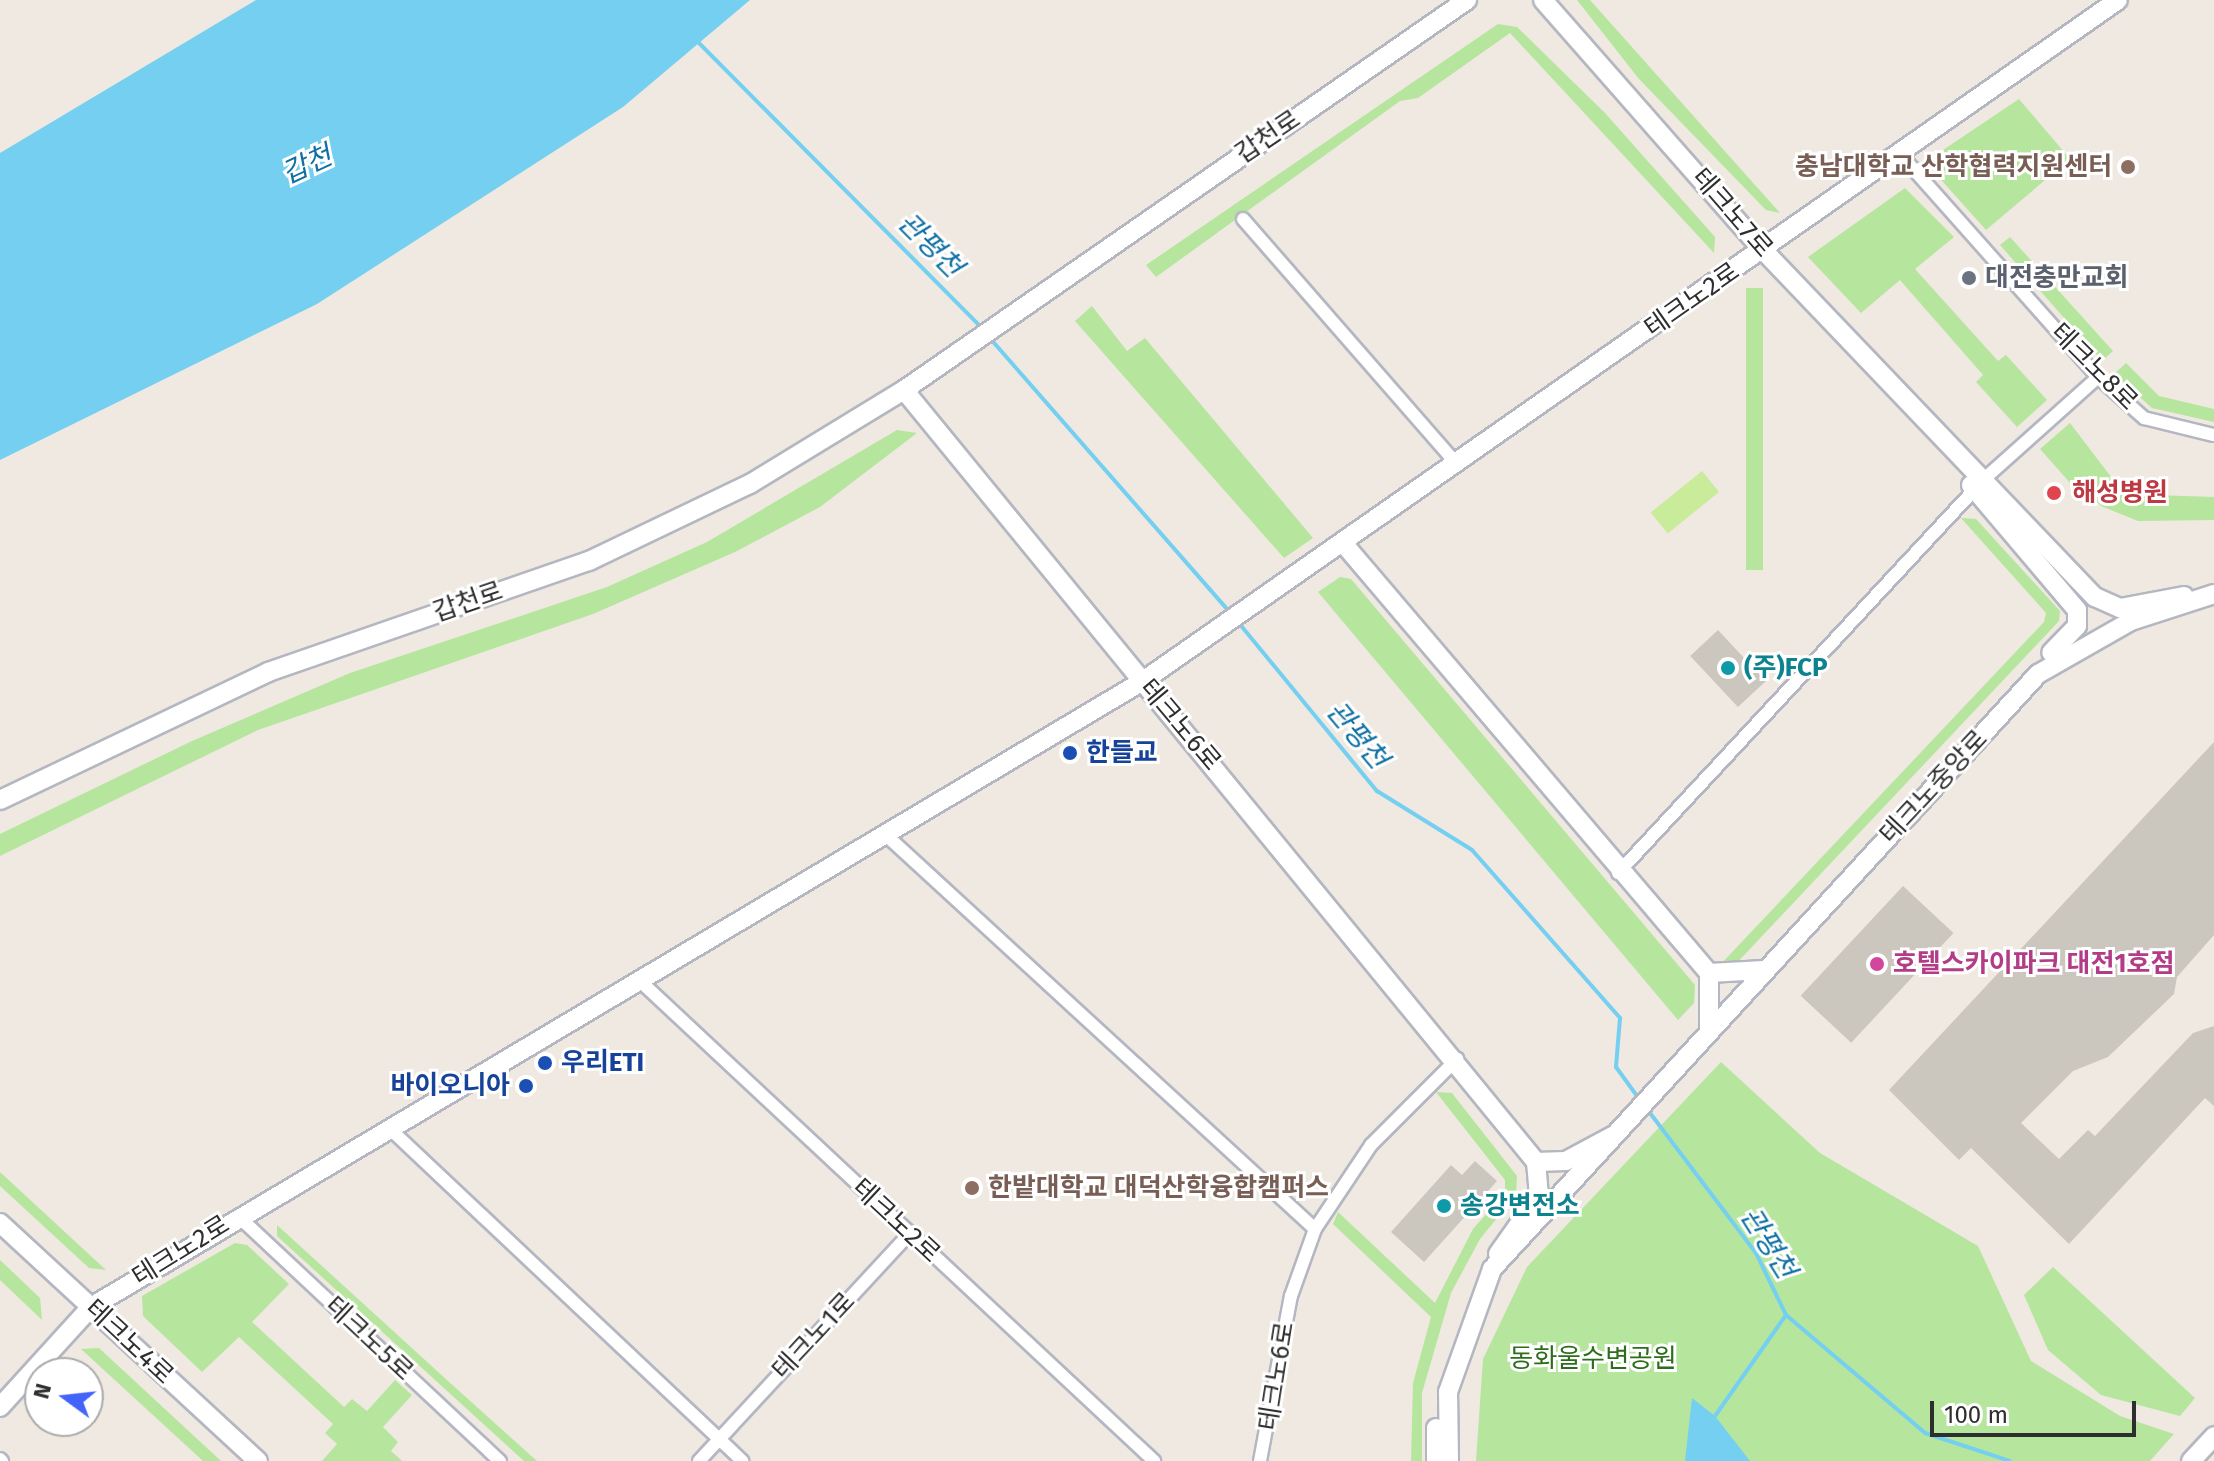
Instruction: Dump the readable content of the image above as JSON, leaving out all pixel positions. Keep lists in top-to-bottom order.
{
  "streets": {
    "main road": [
      "갑천로",
      "테크노7로",
      "테크노2로",
      "테크노6로",
      "테크노중앙로",
      "테크노4로"
    ],
    "street": ["테크노8로", "테크노1로", "테크노5로"]
  },
  "crossings": [
    ["갑천로", "테크노6로"],
    ["테크노7로", "테크노2로"],
    ["테크노7로", "테크노중앙로"],
    ["테크노2로", "테크노8로"],
    ["테크노2로", "테크노6로"],
    ["테크노2로", "테크노1로"],
    ["테크노2로", "테크노5로"],
    ["테크노2로", "테크노4로"]
  ],
  "water": ["갑천", "관평천"],
  "parks": ["동화울수변공원"],
  "places": [
    "충남대학교 산학협력지원센터",
    "대전충만교회",
    "해성병원",
    "(주)FCP",
    "한들교",
    "호텔스카이파크 대전1호점",
    "우리ETI",
    "바이오니아",
    "한밭대학교 대덕산학융합캠퍼스",
    "송강변전소"
  ],
  "scale_bar": "100 m",
  "north": "left"
}
